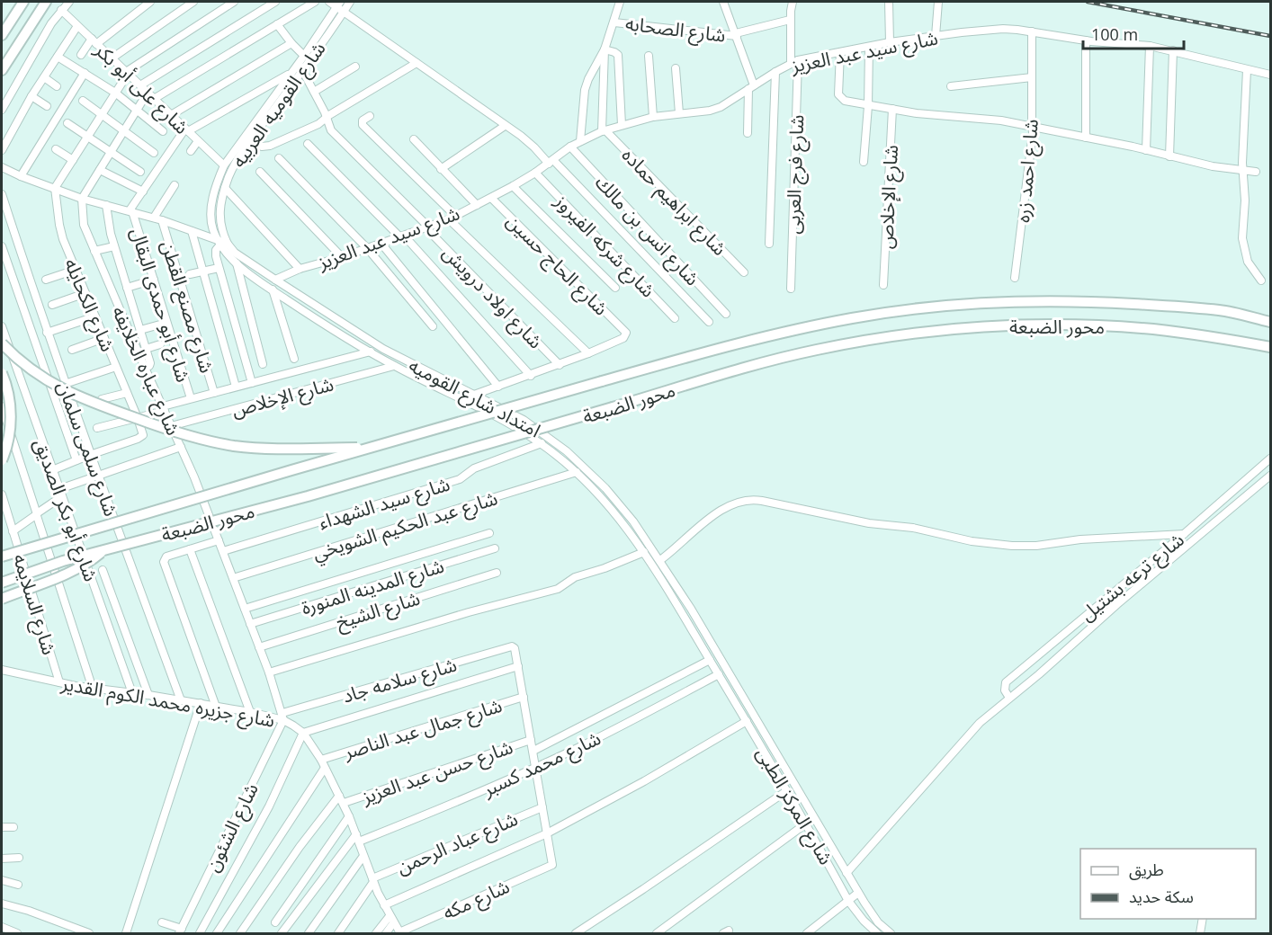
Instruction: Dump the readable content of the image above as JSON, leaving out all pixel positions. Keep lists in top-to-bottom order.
{
  "streets": {
    "highway": ["محور الضبعة"],
    "street": [
      "شارع الصحابه",
      "شارع سيد عبد العزيز",
      "شارع على أبو بكر",
      "شارع القوميه العربيه",
      "شارع احمد زره",
      "شارع فرج العربى",
      "شارع الإخلاص",
      "شارع ابراهيم حماده",
      "شارع انس بن مالك",
      "شارع شركه الفيروز",
      "شارع الحاج حسين",
      "شارع اولاد درويش",
      "شارع الكحايله",
      "شارع أبو حمدى البقال",
      "شارع مصنع القطن",
      "شارع عباره الخلايفه",
      "امتداد شارع القوميه",
      "شارع سلمى سلمان",
      "شارع سيد الشهداء",
      "شارع أبو بكر الصديق",
      "شارع عبد الحكيم الشويخي",
      "شارع ترعه بشتيل",
      "شارع المدينه المنورة",
      "شارع السلايمه",
      "شارع الشيخ",
      "شارع سلامه جاد",
      "شارع جزيره محمد الكوم القدير",
      "شارع جمال عبد الناصر",
      "شارع محمد كسبر",
      "شارع حسن عبد العزيز",
      "شارع المركز الطبى",
      "شارع الشئون",
      "شارع عباد الرحمن",
      "شارع مكه"
    ]
  },
  "crossings": [
    ["شارع سيد عبد العزيز", "شارع احمد زره"],
    ["شارع سيد عبد العزيز", "شارع فرج العربى"],
    ["شارع سيد عبد العزيز", "شارع ابراهيم حماده"],
    ["شارع سيد عبد العزيز", "شارع انس بن مالك"],
    ["شارع سيد عبد العزيز", "شارع شركه الفيروز"],
    ["شارع سيد عبد العزيز", "شارع الحاج حسين"],
    ["شارع سيد عبد العزيز", "شارع اولاد درويش"],
    ["شارع سيد عبد العزيز", "امتداد شارع القوميه"],
    ["شارع على أبو بكر", "شارع القوميه العربيه"],
    ["شارع القوميه العربيه", "شارع اولاد درويش"],
    ["شارع القوميه العربيه", "امتداد شارع القوميه"],
    ["شارع الإخلاص", "شارع عباره الخلايفه"],
    ["شارع الإخلاص", "امتداد شارع القوميه"],
    ["شارع الكحايله", "امتداد شارع القوميه"],
    ["شارع أبو حمدى البقال", "امتداد شارع القوميه"],
    ["شارع مصنع القطن", "امتداد شارع القوميه"],
    ["شارع عباره الخلايفه", "امتداد شارع القوميه"],
    ["شارع عباره الخلايفه", "شارع سيد الشهداء"],
    ["شارع عباره الخلايفه", "شارع عبد الحكيم الشويخي"],
    ["شارع عباره الخلايفه", "شارع المدينه المنورة"],
    ["شارع عباره الخلايفه", "شارع الشيخ"],
    ["شارع عباره الخلايفه", "شارع سلامه جاد"],
    ["شارع عباره الخلايفه", "شارع جزيره محمد الكوم القدير"],
    ["شارع عباره الخلايفه", "شارع الشئون"],
    ["امتداد شارع القوميه", "شارع سيد الشهداء"],
    ["امتداد شارع القوميه", "شارع عبد الحكيم الشويخي"],
    ["امتداد شارع القوميه", "شارع محمد كسبر"],
    ["امتداد شارع القوميه", "شارع المركز الطبى"],
    ["شارع سلمى سلمان", "شارع جزيره محمد الكوم القدير"],
    ["شارع أبو بكر الصديق", "شارع جزيره محمد الكوم القدير"],
    ["شارع ترعه بشتيل", "شارع المركز الطبى"],
    ["شارع السلايمه", "شارع جزيره محمد الكوم القدير"],
    ["شارع سلامه جاد", "شارع جزيره محمد الكوم القدير"],
    ["شارع سلامه جاد", "شارع الشئون"],
    ["شارع جزيره محمد الكوم القدير", "شارع جمال عبد الناصر"],
    ["شارع جزيره محمد الكوم القدير", "شارع محمد كسبر"],
    ["شارع جزيره محمد الكوم القدير", "شارع حسن عبد العزيز"],
    ["شارع جزيره محمد الكوم القدير", "شارع الشئون"],
    ["شارع جزيره محمد الكوم القدير", "شارع عباد الرحمن"],
    ["شارع جزيره محمد الكوم القدير", "شارع مكه"],
    ["شارع محمد كسبر", "شارع المركز الطبى"]
  ],
  "legend": ["طريق", "سكة حديد"],
  "scale_bar": "100 m"
}
